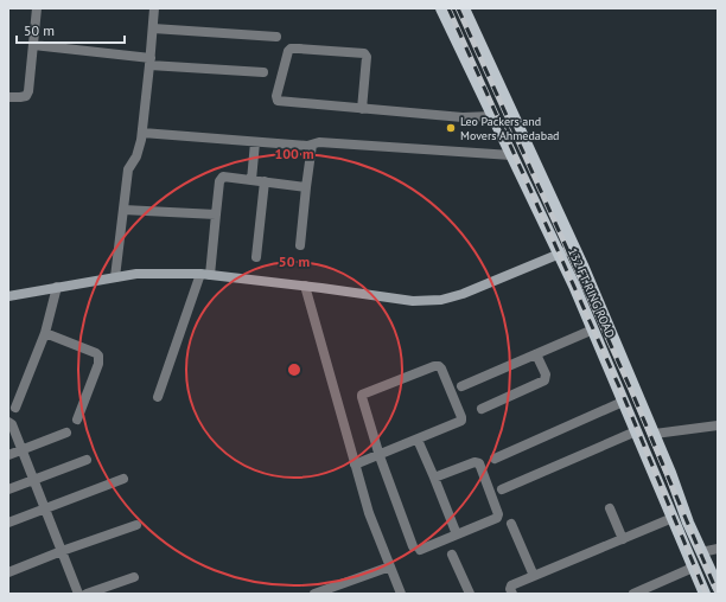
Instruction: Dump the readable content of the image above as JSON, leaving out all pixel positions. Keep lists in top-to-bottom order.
{
  "streets": {
    "main road": ["132 FT. RING ROAD"]
  },
  "places": ["Leo Packers and Movers Ahmedabad"],
  "scale_bar": "50 m",
  "rings": ["100 m", "50 m"]
}
